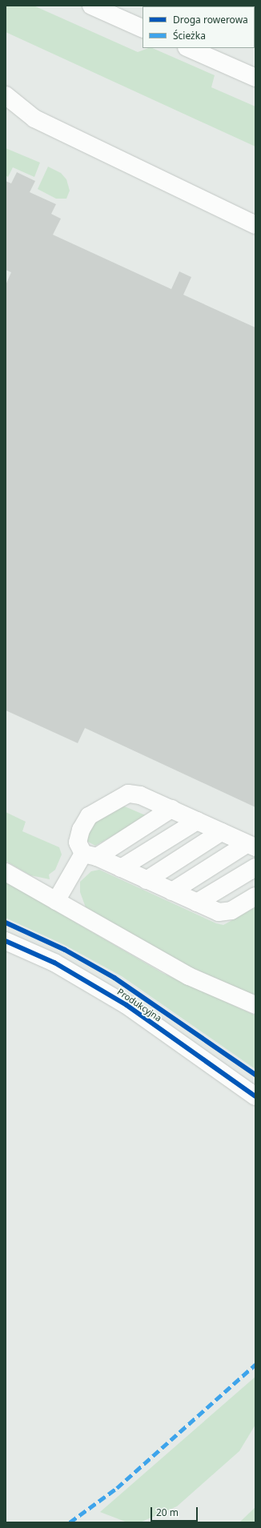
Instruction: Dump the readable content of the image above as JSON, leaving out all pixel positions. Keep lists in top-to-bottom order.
{
  "streets": {
    "street": ["Produkcyjna"]
  },
  "legend": ["Droga rowerowa", "Ścieżka"],
  "scale_bar": "20 m"
}
